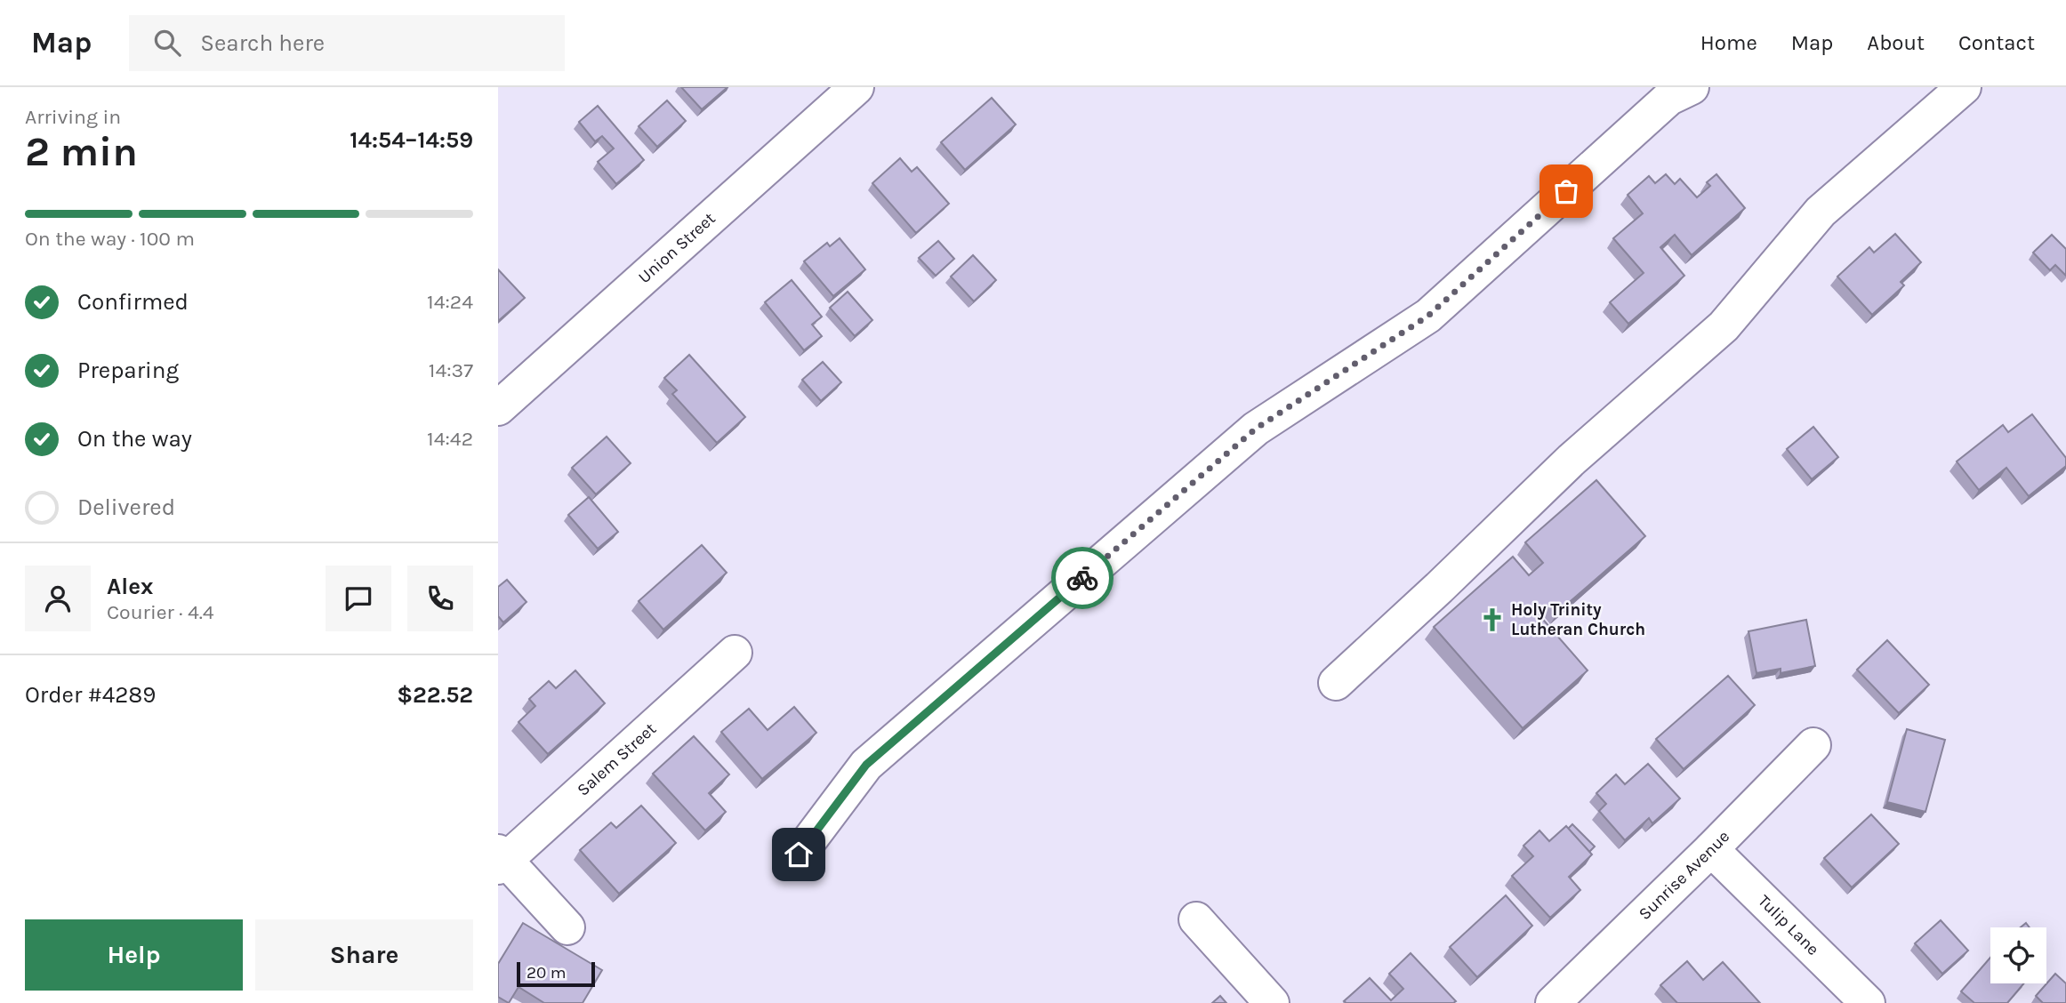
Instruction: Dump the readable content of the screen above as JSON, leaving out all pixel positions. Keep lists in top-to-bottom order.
{
  "streets": {
    "street": [
      "Union Street",
      "Salem Street",
      "Sunrise Avenue",
      "Tulip Lane"
    ]
  },
  "crossings": [
    ["Sunrise Avenue", "Tulip Lane"]
  ],
  "places": {
    "church": ["Holy Trinity Lutheran Church"]
  },
  "scale_bar": "20 m",
  "page": {
    "header": "Map",
    "search": "Search here",
    "nav": [
      "Home",
      "Map",
      "About",
      "Contact"
    ],
    "heading": ["2 min", "Arriving in", "14:54–14:59"],
    "panel": [
      "Alex",
      "Courier · 4.4",
      "Order #4289",
      "$22.52"
    ],
    "bar": "On the way · 100 m",
    "list": [
      ["Confirmed", "14:24"],
      ["Preparing", "14:37"],
      ["On the way", "14:42"],
      "Delivered"
    ],
    "buttons": ["Help", "Share"],
    "scale": "20 m"
  }
}
